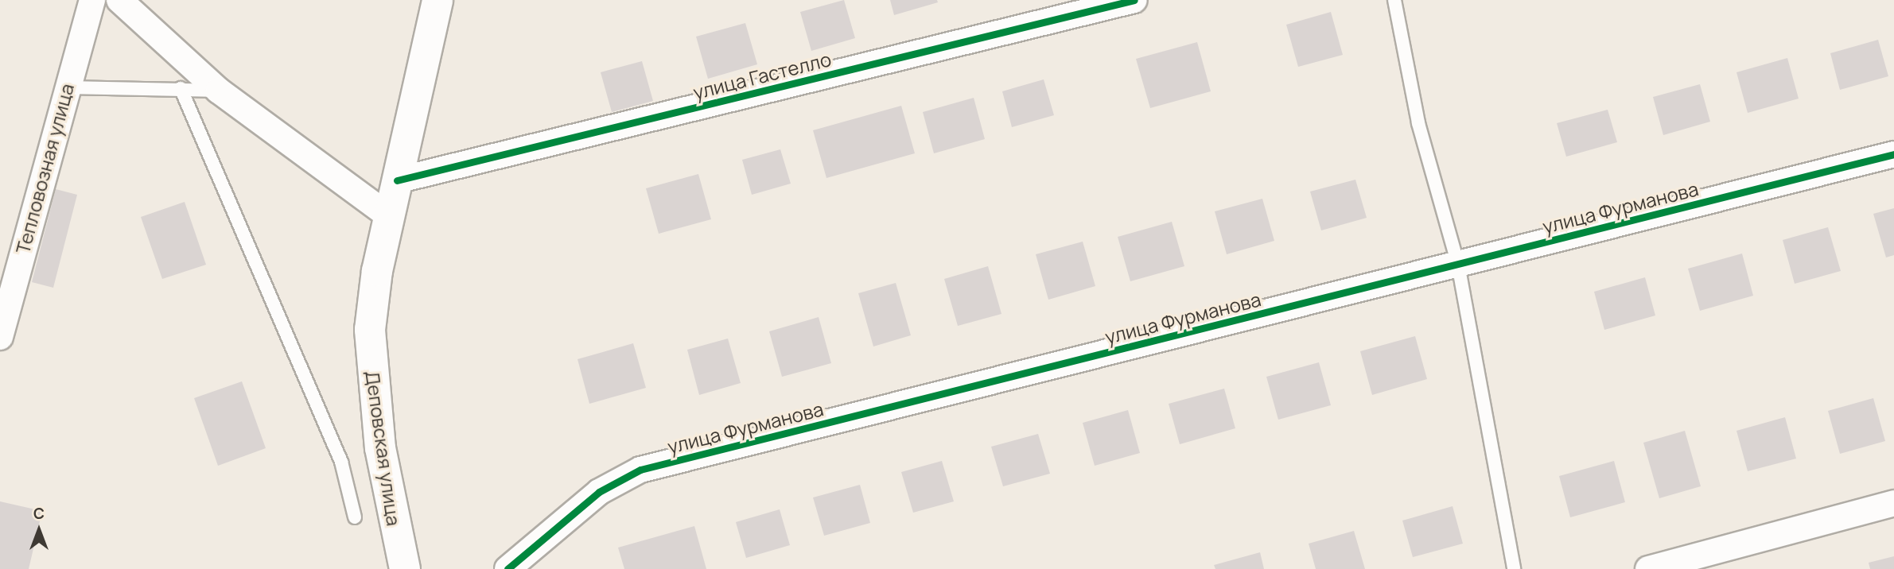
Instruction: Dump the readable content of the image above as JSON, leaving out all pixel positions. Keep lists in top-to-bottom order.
{
  "streets": {
    "street": [
      "улица Гастелло",
      "Тепловозная улица",
      "улица Фурманова",
      "Деповская улица"
    ]
  },
  "crossings": [
    ["улица Гастелло", "Деповская улица"]
  ],
  "north": "top"
}
